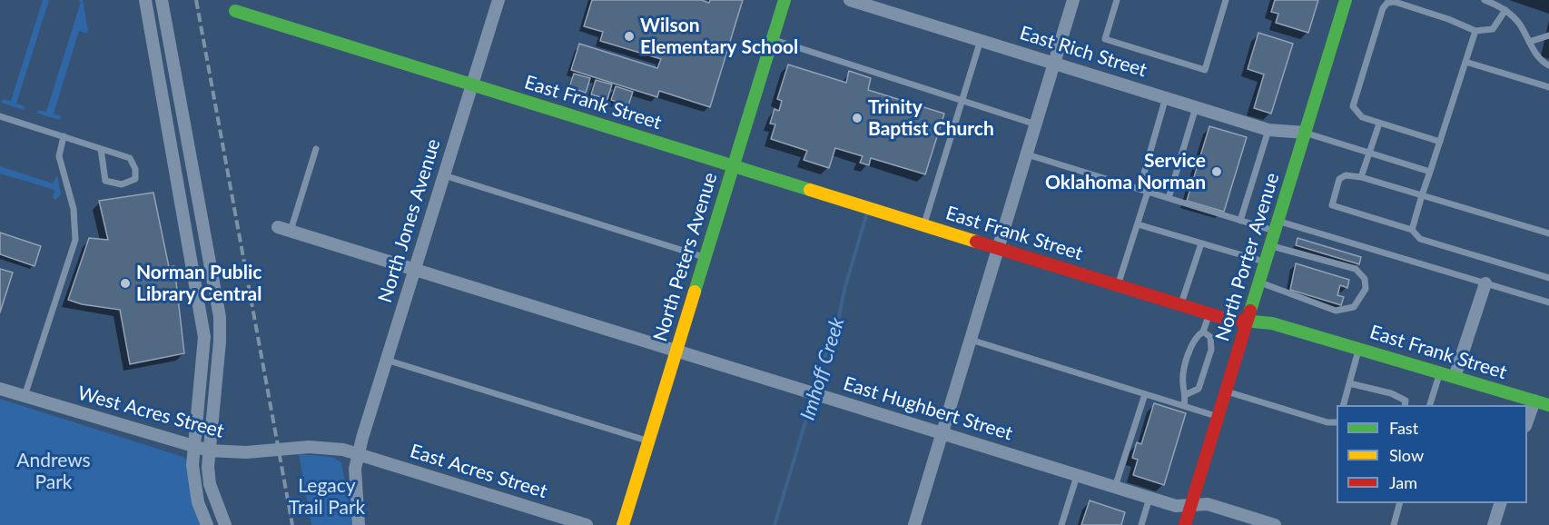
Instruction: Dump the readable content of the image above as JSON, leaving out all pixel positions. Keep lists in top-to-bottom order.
{
  "streets": {
    "street": [
      "East Rich Street",
      "East Frank Street",
      "North Jones Avenue",
      "North Peters Avenue",
      "North Porter Avenue",
      "East Hughbert Street",
      "West Acres Street",
      "East Acres Street"
    ]
  },
  "crossings": [
    ["East Rich Street", "North Porter Avenue"],
    ["East Frank Street", "North Jones Avenue"],
    ["East Frank Street", "North Peters Avenue"],
    ["East Frank Street", "North Porter Avenue"],
    ["North Jones Avenue", "East Hughbert Street"],
    ["North Jones Avenue", "West Acres Street"],
    ["North Jones Avenue", "East Acres Street"],
    ["North Peters Avenue", "East Hughbert Street"],
    ["North Porter Avenue", "East Hughbert Street"],
    ["West Acres Street", "East Acres Street"]
  ],
  "water": ["Imhoff Creek"],
  "parks": ["Andrews Park", "Legacy Trail Park"],
  "places": [
    "Wilson Elementary School",
    "Trinity Baptist Church",
    "Service Oklahoma Norman",
    "Norman Public Library Central"
  ],
  "legend": ["Fast", "Slow", "Jam"]
}
